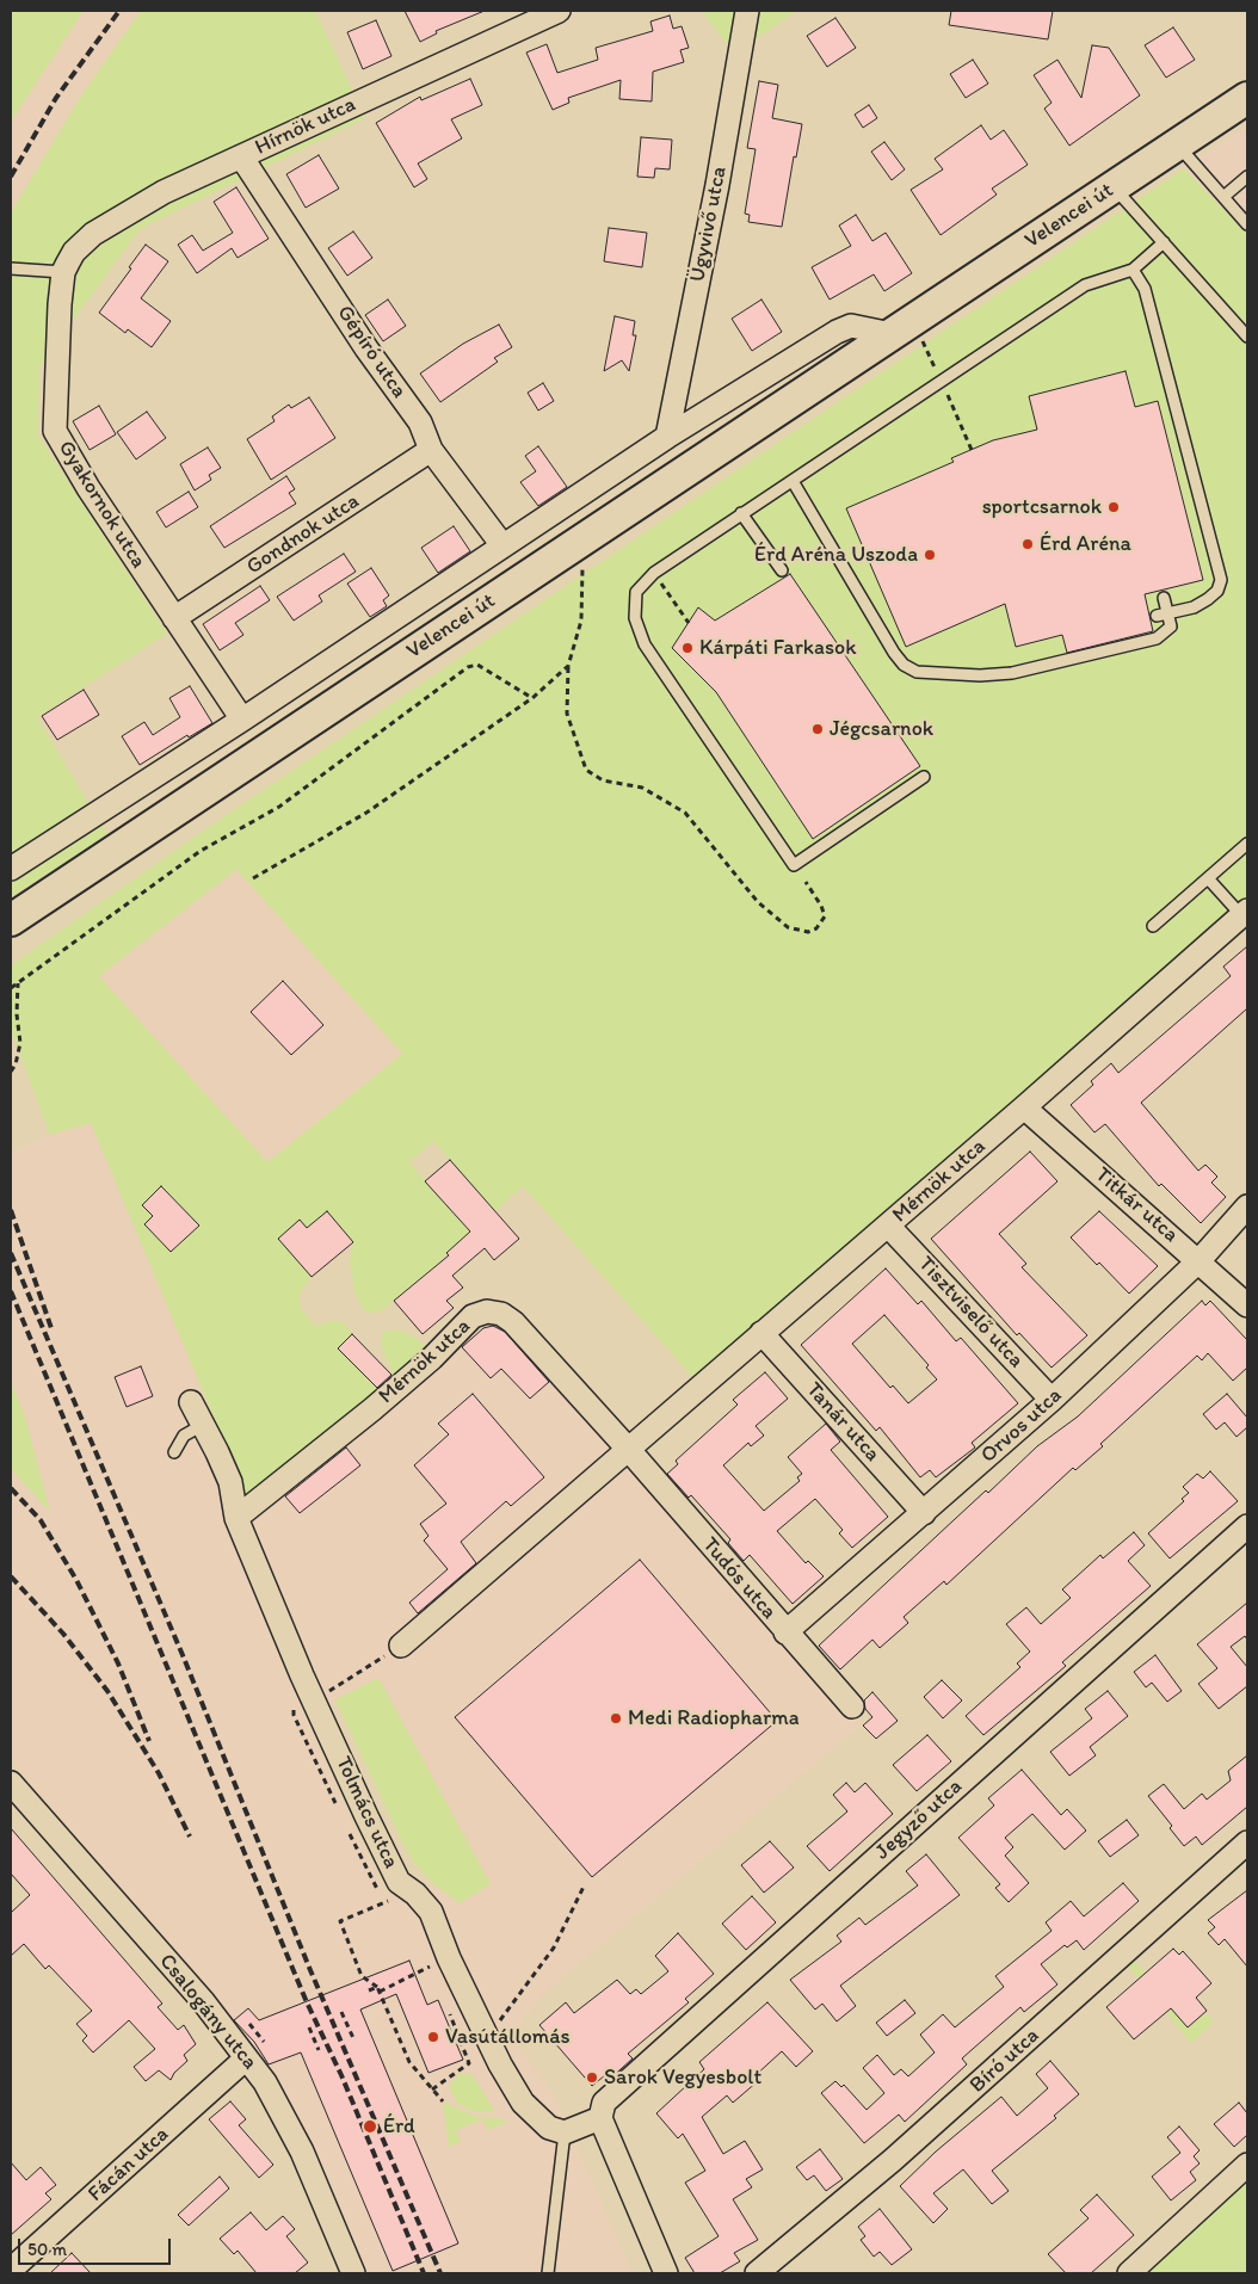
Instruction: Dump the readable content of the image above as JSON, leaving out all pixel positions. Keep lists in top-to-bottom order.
{
  "streets": {
    "main road": ["Velencei út"],
    "street": [
      "Hírnök utca",
      "Ügyvivő utca",
      "Gépíró utca",
      "Gyakornok utca",
      "Gondnok utca",
      "Mérnök utca",
      "Titkár utca",
      "Tisztviselő utca",
      "Tanár utca",
      "Orvos utca",
      "Tudós utca",
      "Tolmács utca",
      "Jegyző utca",
      "Csalogány utca",
      "Bíró utca",
      "Fácán utca"
    ]
  },
  "crossings": [
    ["Hírnök utca", "Gépíró utca"],
    ["Hírnök utca", "Gyakornok utca"],
    ["Velencei út", "Ügyvivő utca"],
    ["Velencei út", "Gépíró utca"],
    ["Velencei út", "Gyakornok utca"],
    ["Gépíró utca", "Gondnok utca"],
    ["Gyakornok utca", "Gondnok utca"],
    ["Mérnök utca", "Titkár utca"],
    ["Mérnök utca", "Tisztviselő utca"],
    ["Mérnök utca", "Tanár utca"],
    ["Mérnök utca", "Tudós utca"],
    ["Mérnök utca", "Tolmács utca"],
    ["Titkár utca", "Orvos utca"],
    ["Tisztviselő utca", "Orvos utca"],
    ["Tanár utca", "Orvos utca"],
    ["Orvos utca", "Tudós utca"],
    ["Csalogány utca", "Fácán utca"]
  ],
  "places": [
    "sportcsarnok",
    "Érd Aréna",
    "Érd Aréna Uszoda",
    "Kárpáti Farkasok",
    "Jégcsarnok",
    "Medi Radiopharma",
    "Vasútállomás",
    "Sarok Vegyesbolt",
    "Érd"
  ],
  "scale_bar": "50 m"
}
